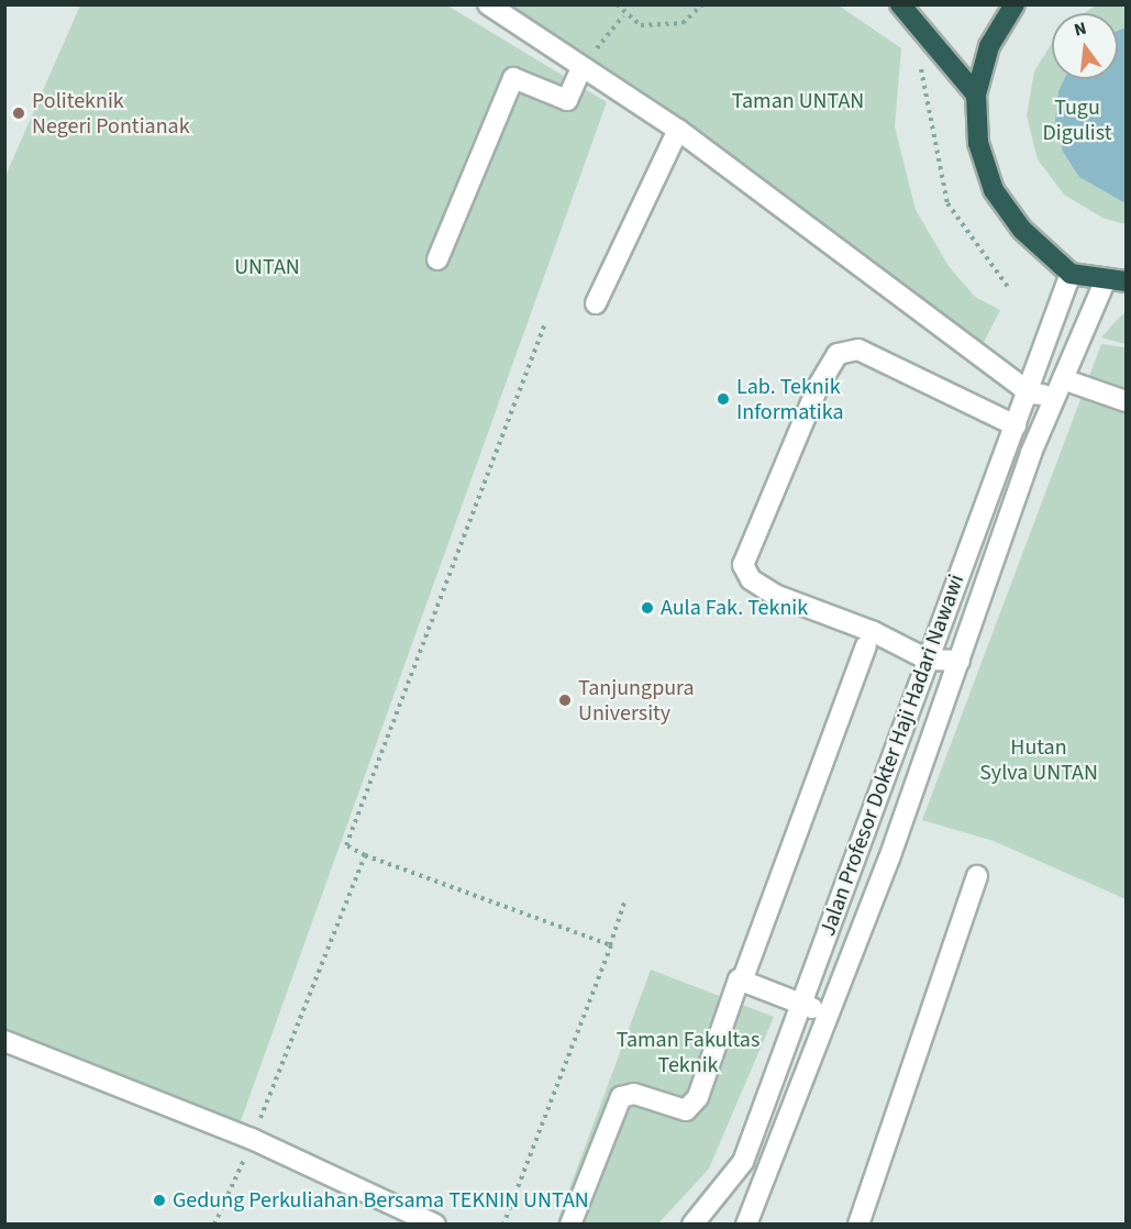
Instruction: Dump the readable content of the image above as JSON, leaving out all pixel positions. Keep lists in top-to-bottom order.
{
  "streets": {
    "lane": ["Jalan Profesor Dokter Haji Hadari Nawawi"]
  },
  "parks": [
    "Taman UNTAN",
    "Tugu Digulist",
    "UNTAN",
    "Hutan Sylva UNTAN",
    "Taman Fakultas Teknik"
  ],
  "places": [
    "Politeknik Negeri Pontianak",
    "Lab. Teknik Informatika",
    "Aula Fak. Teknik",
    "Tanjungpura University",
    "Gedung Perkuliahan Bersama TEKNIN UNTAN"
  ],
  "north": "top"
}
